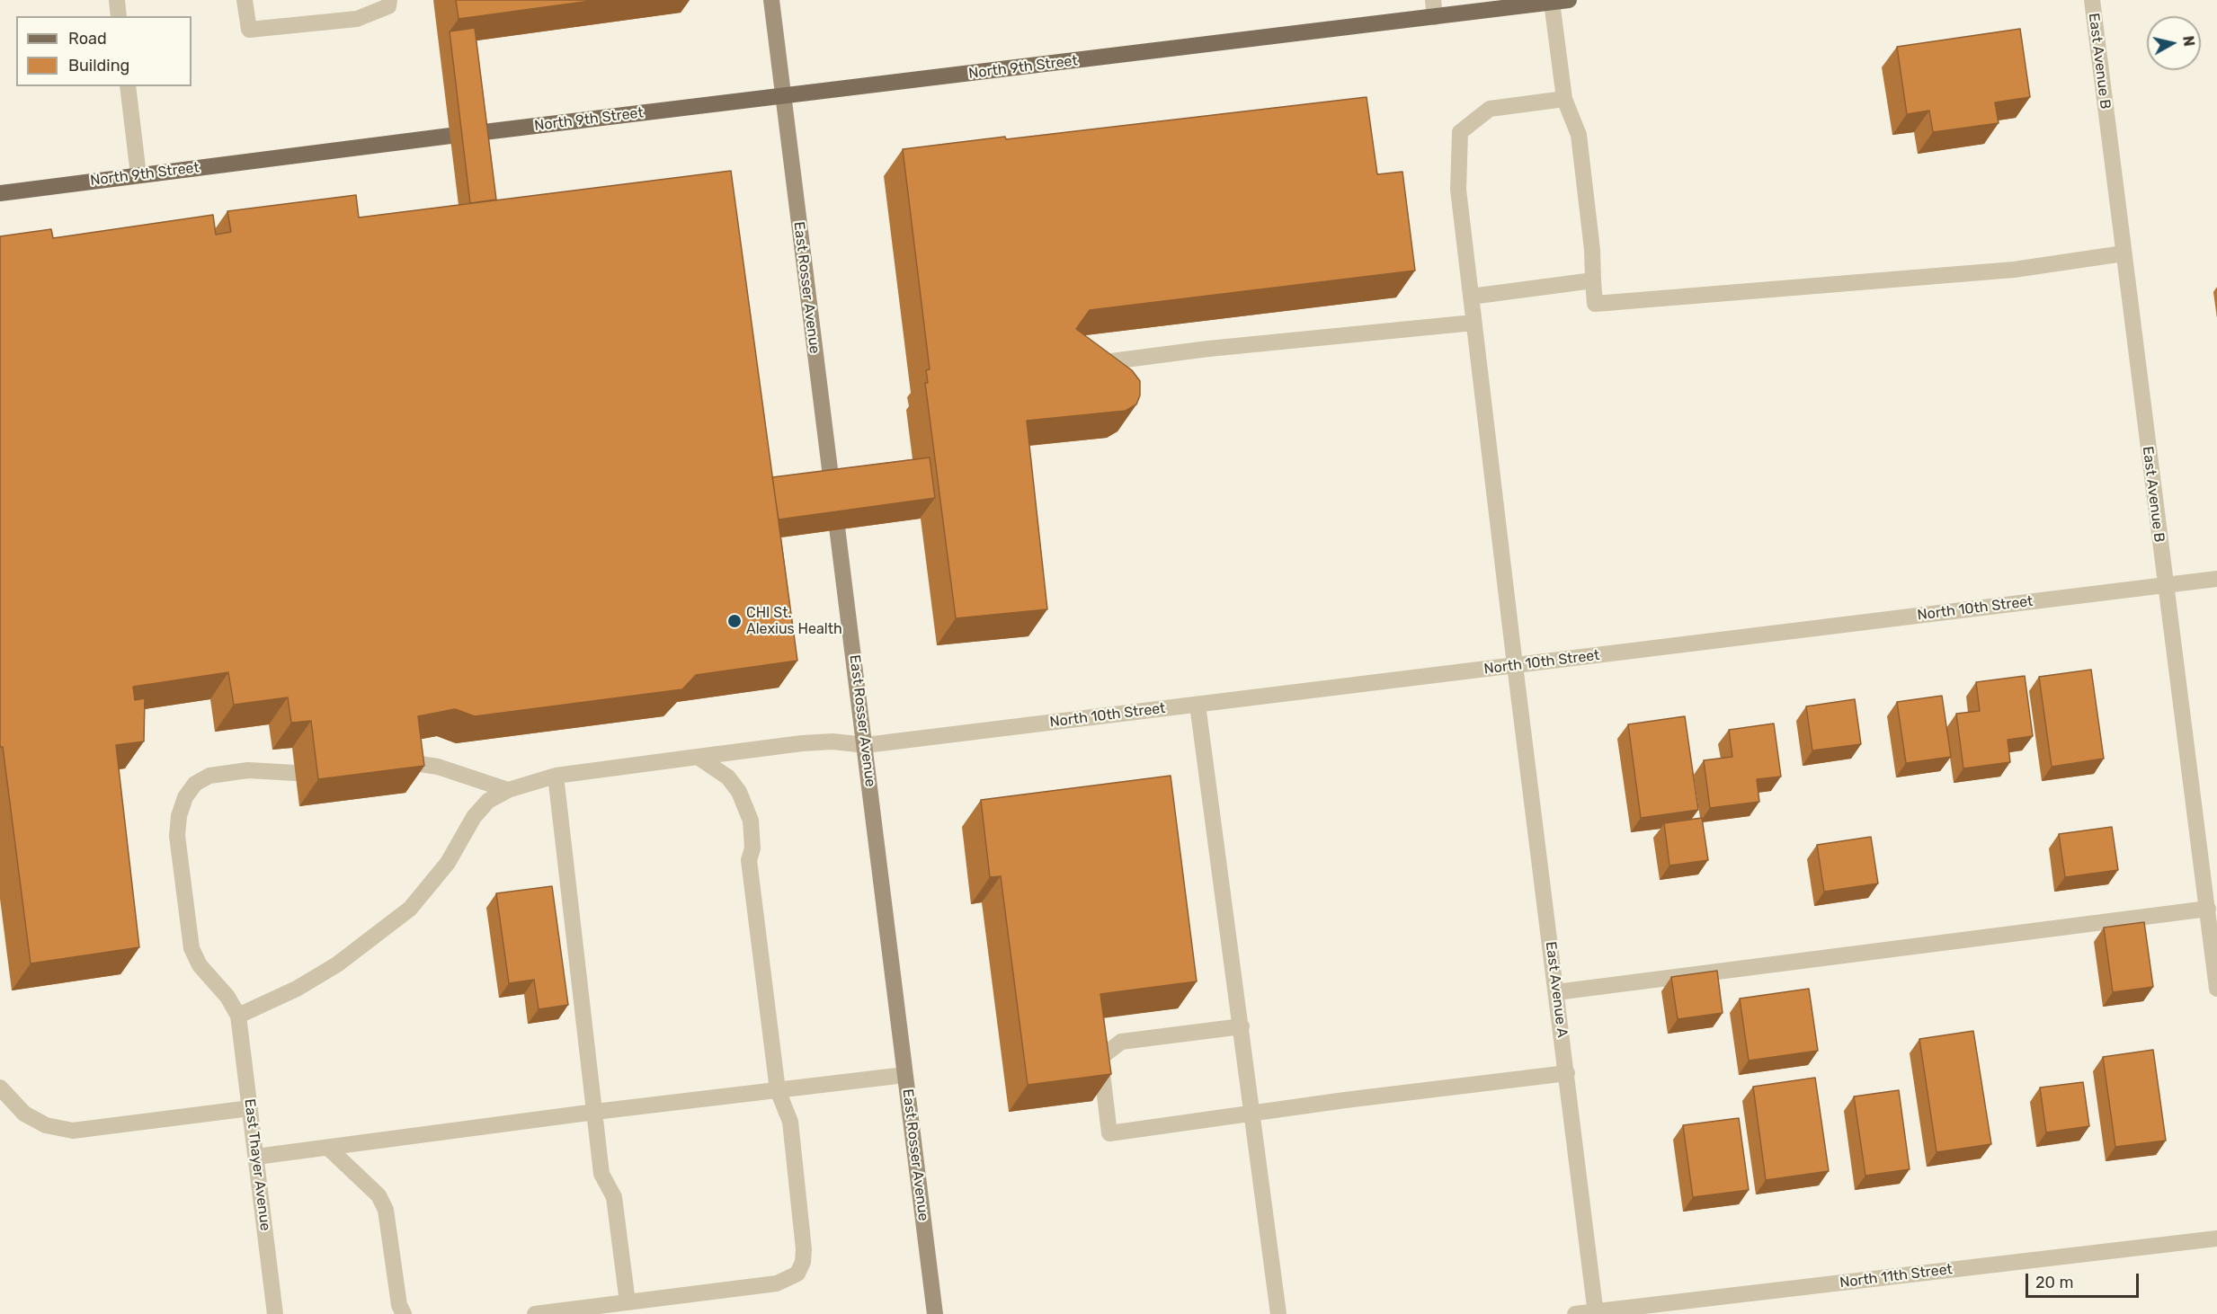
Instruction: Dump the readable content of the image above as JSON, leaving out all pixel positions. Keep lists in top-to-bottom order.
{
  "streets": {
    "main road": ["North 9th Street"],
    "street": [
      "East Avenue B",
      "East Rosser Avenue",
      "North 10th Street",
      "East Avenue A",
      "East Thayer Avenue",
      "North 11th Street"
    ]
  },
  "crossings": [
    ["East Avenue B", "North 10th Street"],
    ["North 9th Street", "East Rosser Avenue"],
    ["East Rosser Avenue", "North 10th Street"],
    ["North 10th Street", "East Avenue A"],
    ["North 10th Street", "East Thayer Avenue"],
    ["East Avenue A", "North 11th Street"]
  ],
  "places": ["CHI St. Alexius Health"],
  "legend": ["Road", "Building"],
  "scale_bar": "20 m",
  "north": "right"
}
